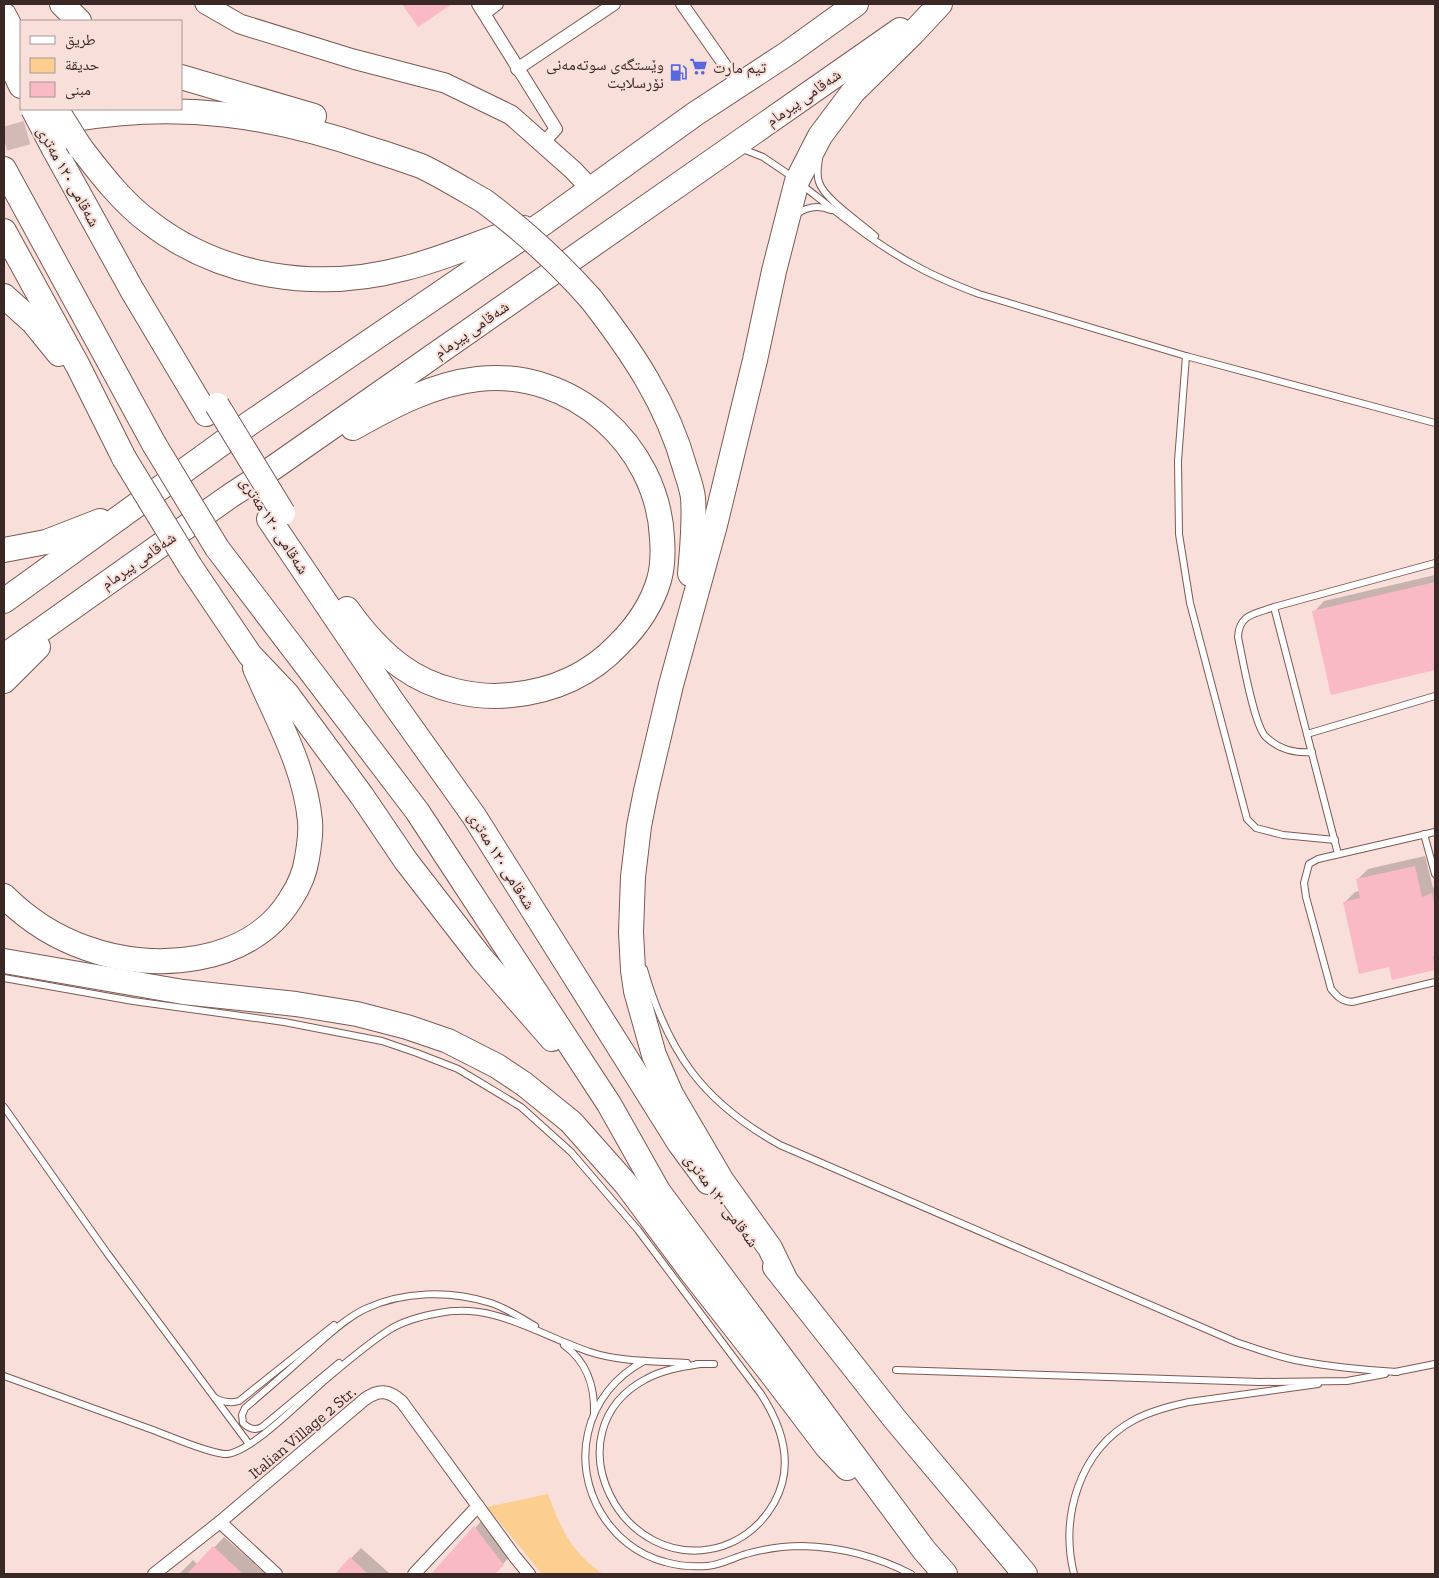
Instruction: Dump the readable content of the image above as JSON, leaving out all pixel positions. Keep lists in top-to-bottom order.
{
  "streets": {
    "highway": ["شەقامی پیرمام", "شەقامی ١٢٠ مەتری"],
    "street": ["Italian Village 2 Str."]
  },
  "places": {
    "supermarket": ["تيم مارت"],
    "fuel station": ["وێستگەی سوتەمەنی نۆرسلایت"]
  },
  "legend": ["طريق", "حديقة", "مبنى"]
}
